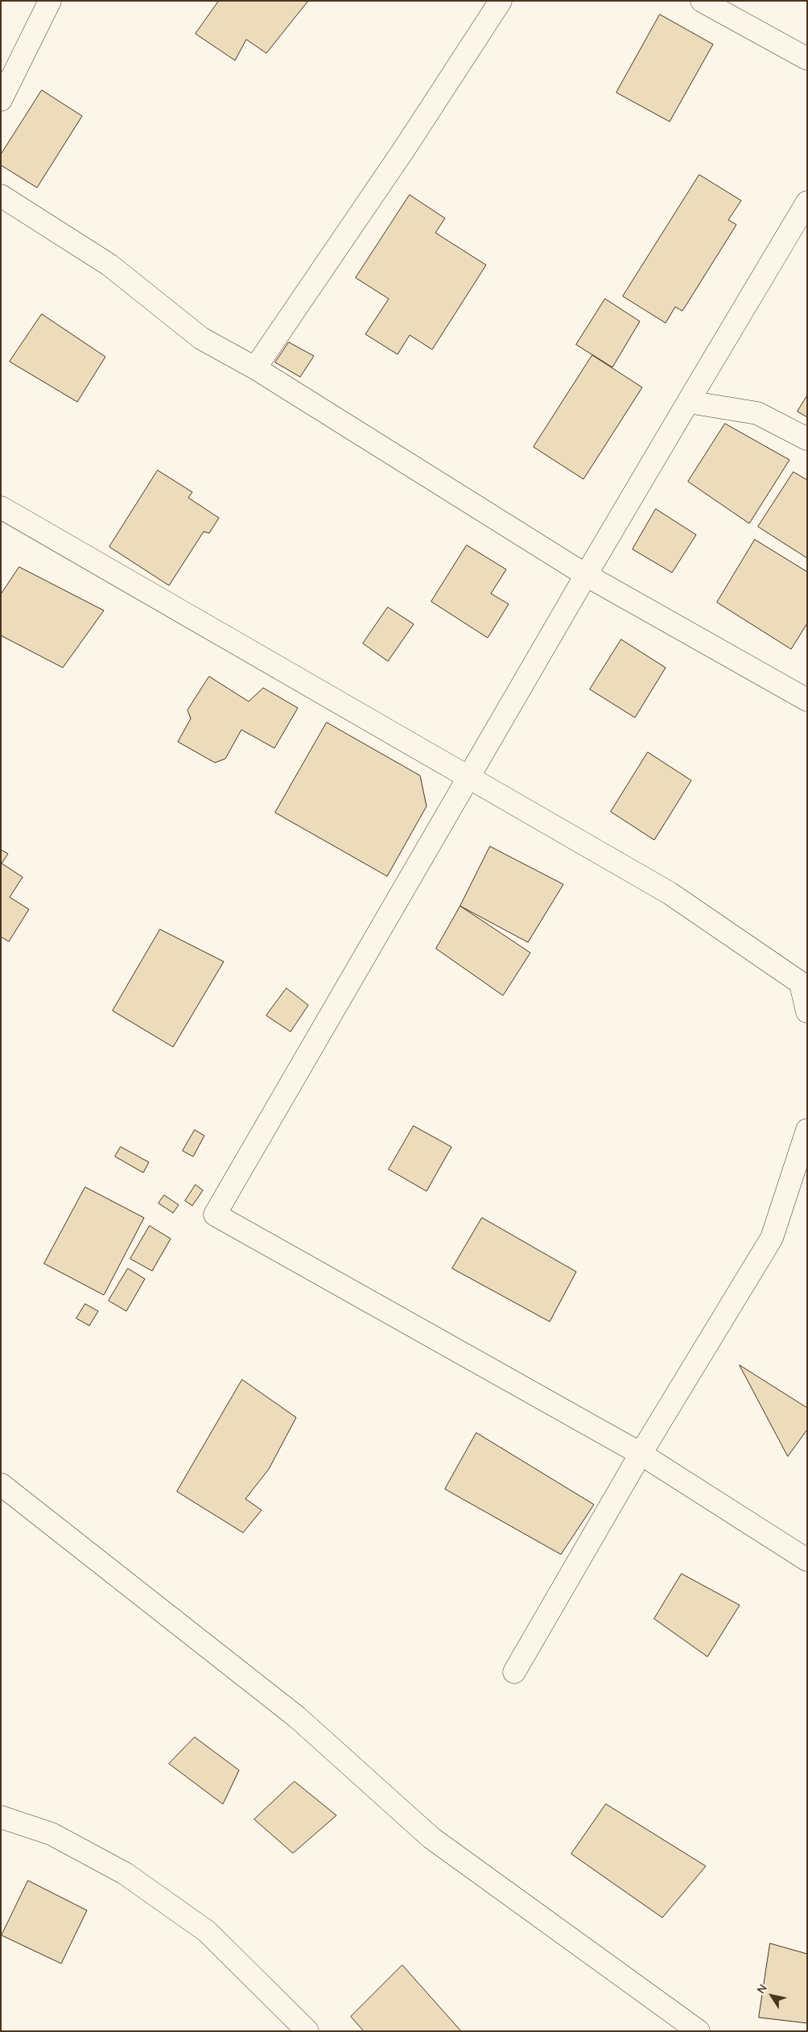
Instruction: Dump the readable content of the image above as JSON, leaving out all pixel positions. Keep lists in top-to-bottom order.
{
  "north": "top left"
}
